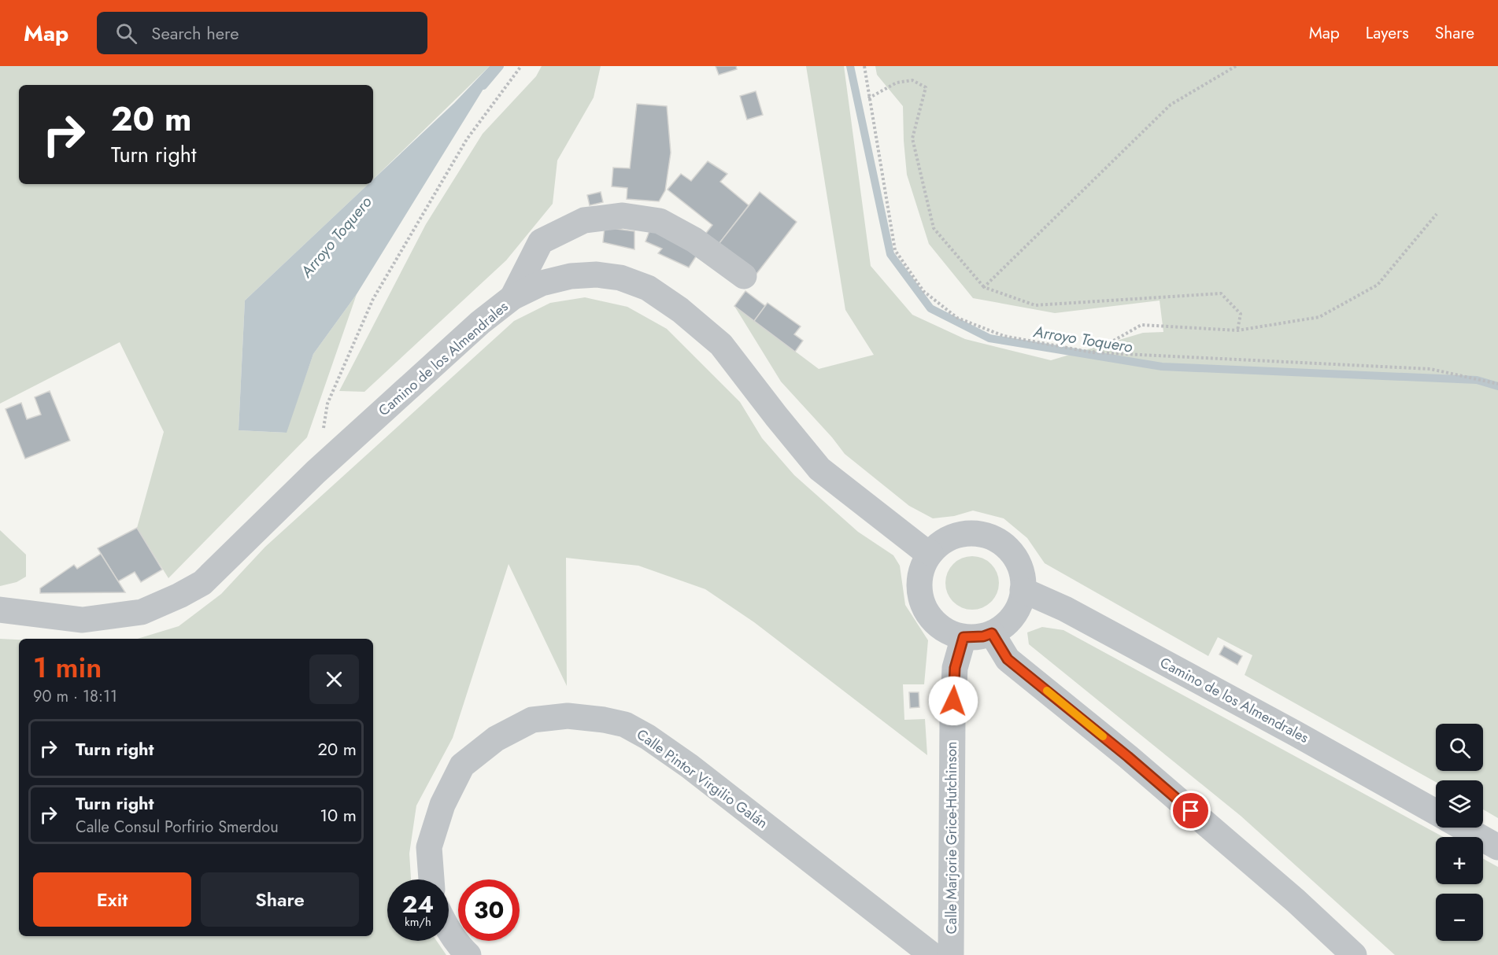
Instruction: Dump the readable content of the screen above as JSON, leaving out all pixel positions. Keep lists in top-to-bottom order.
{
  "streets": {
    "street": ["Camino de los Almendrales", "Calle Pintor Virgilio Galán", "Calle Marjorie Grice-Hutchinson"]
  },
  "crossings": [
    ["Camino de los Almendrales", "Calle Marjorie Grice-Hutchinson"]
  ],
  "water": ["Arroyo Toquero"],
  "page": {
    "header": "Map",
    "search": "Search here",
    "nav": ["Map", "Layers", "Share"],
    "turn": ["20 m", "Turn right"],
    "heading": ["1 min", "90 m · 18:11"],
    "list": [
      {
        "name": "Turn right",
        "value": "20 m"
      },
      {
        "name": "Turn right",
        "note": "Calle Consul Porfirio Smerdou",
        "value": "10 m"
      }
    ],
    "map_buttons": ["+", "−"],
    "buttons": ["Exit", "Share"],
    "speed": "24 km/h",
    "limit": "30"
  }
}
